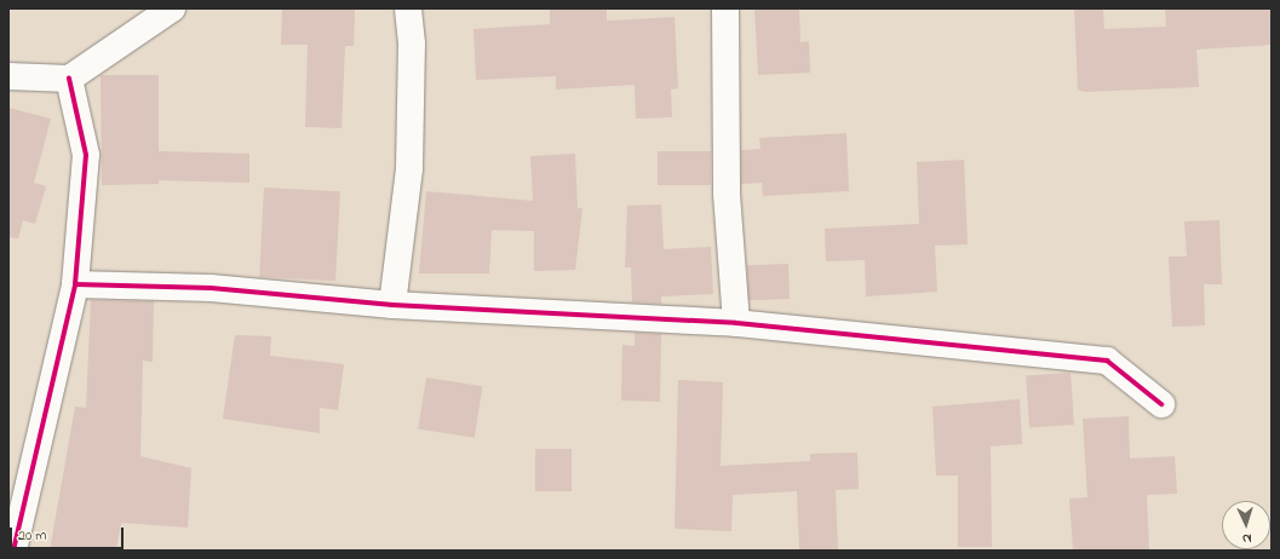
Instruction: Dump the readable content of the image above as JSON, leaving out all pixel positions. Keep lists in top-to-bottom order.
{
  "scale_bar": "20 m",
  "north": "bottom"
}
